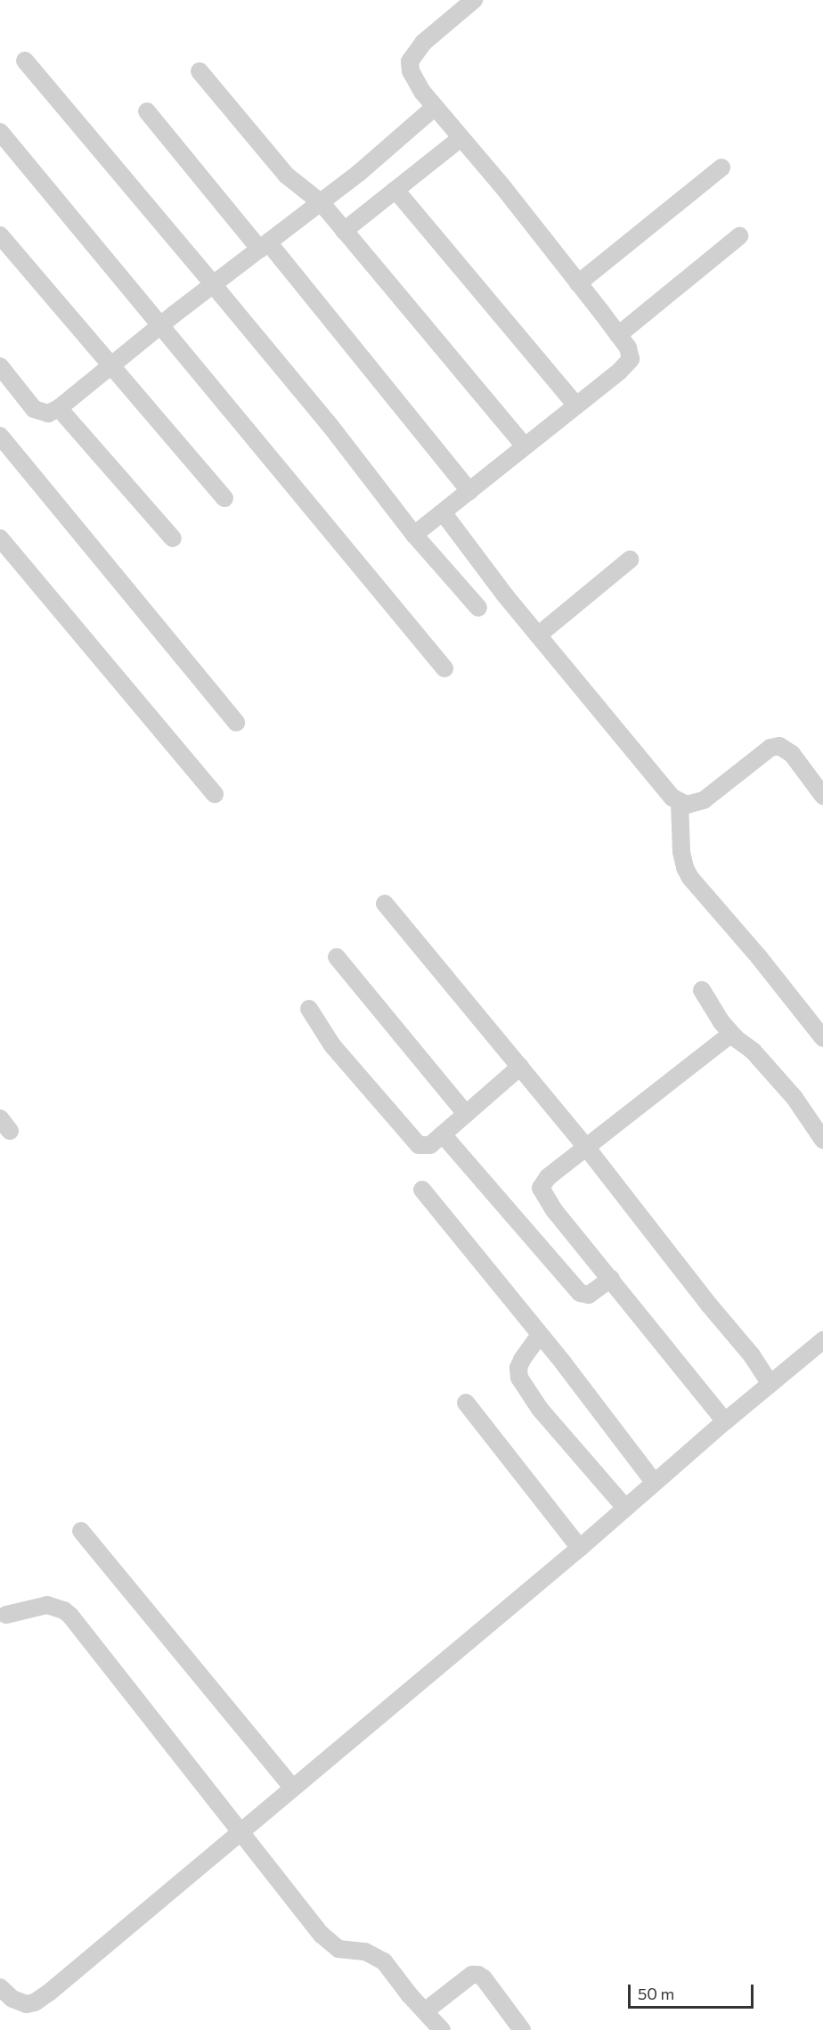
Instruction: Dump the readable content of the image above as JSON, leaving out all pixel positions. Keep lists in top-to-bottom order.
{
  "scale_bar": "50 m"
}
